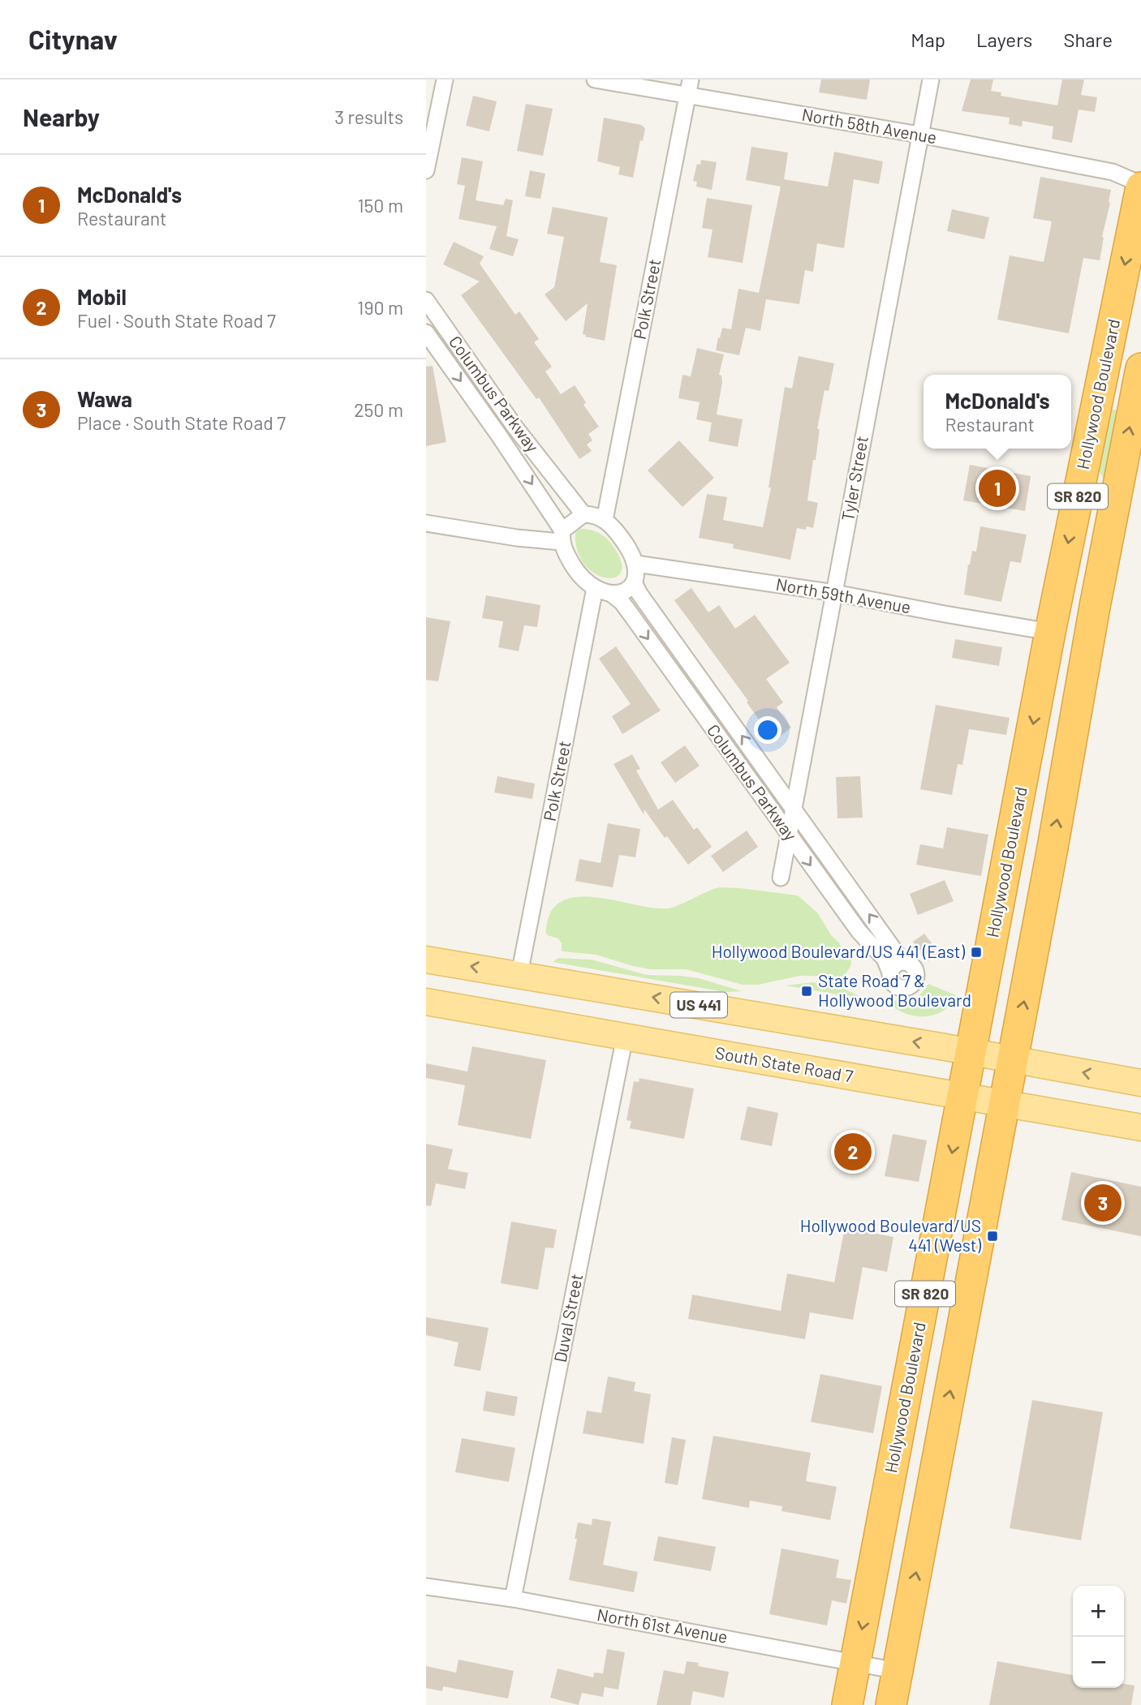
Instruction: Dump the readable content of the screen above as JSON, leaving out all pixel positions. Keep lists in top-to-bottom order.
{
  "streets": {
    "highway": ["Hollywood Boulevard", "SR 820"],
    "main road": ["US 441", "South State Road 7"],
    "street": [
      "North 58th Avenue",
      "Polk Street",
      "Columbus Parkway",
      "Tyler Street",
      "North 59th Avenue",
      "Duval Street",
      "North 61st Avenue"
    ]
  },
  "crossings": [
    ["North 58th Avenue", "Polk Street"],
    ["North 58th Avenue", "Hollywood Boulevard"],
    ["North 58th Avenue", "Tyler Street"],
    ["Polk Street", "Columbus Parkway"],
    ["Polk Street", "North 59th Avenue"],
    ["Polk Street", "US 441"],
    ["Columbus Parkway", "Tyler Street"],
    ["Columbus Parkway", "North 59th Avenue"],
    ["Hollywood Boulevard", "North 59th Avenue"],
    ["Hollywood Boulevard", "US 441"],
    ["Hollywood Boulevard", "South State Road 7"],
    ["Hollywood Boulevard", "North 61st Avenue"],
    ["Tyler Street", "North 59th Avenue"],
    ["South State Road 7", "Duval Street"],
    ["Duval Street", "North 61st Avenue"]
  ],
  "places": {
    "transit": ["Hollywood Boulevard/US 441 (East)", "State Road 7 & Hollywood Boulevard", "Hollywood Boulevard/US 441 (West)"]
  },
  "page": {
    "header": "Citynav",
    "nav": ["Map", "Layers", "Share"],
    "heading": ["Nearby", "3 results"],
    "list": [
      {
        "mark": "1",
        "name": "McDonald's",
        "note": "Restaurant",
        "value": "150 m"
      },
      {
        "mark": "2",
        "name": "Mobil",
        "note": "Fuel · South State Road 7",
        "value": "190 m"
      },
      {
        "mark": "3",
        "name": "Wawa",
        "note": "Place · South State Road 7",
        "value": "250 m"
      }
    ],
    "popup": ["McDonald's", "Restaurant"],
    "pins": ["1", "2", "3"],
    "map_buttons": ["+", "−"]
  }
}
